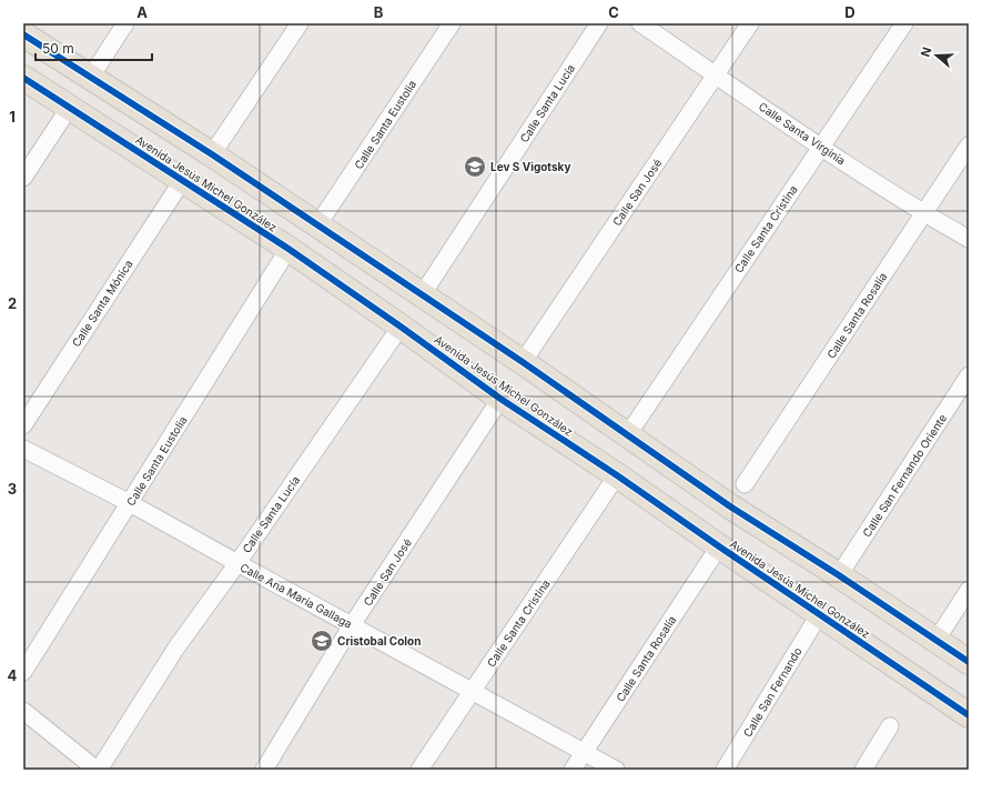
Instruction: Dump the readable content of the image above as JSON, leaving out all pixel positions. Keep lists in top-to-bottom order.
{
  "streets": {
    "main road": ["Avenida Jesús Michel González"],
    "street": [
      "Calle Santa Lucía",
      "Calle Santa Eustolia",
      "Calle Santa Virginia",
      "Calle San José",
      "Calle Santa Cristina",
      "Calle Santa Mónica",
      "Calle Santa Rosalía",
      "Calle San Fernando Oriente",
      "Calle Ana María Gallaga",
      "Calle San Fernando"
    ]
  },
  "crossings": [
    ["Calle Santa Lucía", "Avenida Jesús Michel González"],
    ["Calle Santa Lucía", "Calle Ana María Gallaga"],
    ["Calle Santa Eustolia", "Avenida Jesús Michel González"],
    ["Calle Santa Eustolia", "Calle Ana María Gallaga"],
    ["Calle Santa Virginia", "Calle San José"],
    ["Calle Santa Virginia", "Calle Santa Cristina"],
    ["Calle Santa Virginia", "Calle Santa Rosalía"],
    ["Avenida Jesús Michel González", "Calle San José"],
    ["Avenida Jesús Michel González", "Calle Santa Cristina"],
    ["Avenida Jesús Michel González", "Calle Santa Mónica"],
    ["Avenida Jesús Michel González", "Calle Santa Rosalía"],
    ["Avenida Jesús Michel González", "Calle San Fernando"],
    ["Calle San José", "Calle Ana María Gallaga"],
    ["Calle Santa Cristina", "Calle Ana María Gallaga"],
    ["Calle Santa Rosalía", "Calle Ana María Gallaga"]
  ],
  "places": {
    "school or university": ["Lev S Vigotsky", "Cristobal Colon"]
  },
  "scale_bar": "50 m",
  "north": "left",
  "grid": {
    "columns": [
      "A",
      "B",
      "C",
      "D"
    ],
    "rows": [
      "1",
      "2",
      "3",
      "4"
    ]
  }
}
